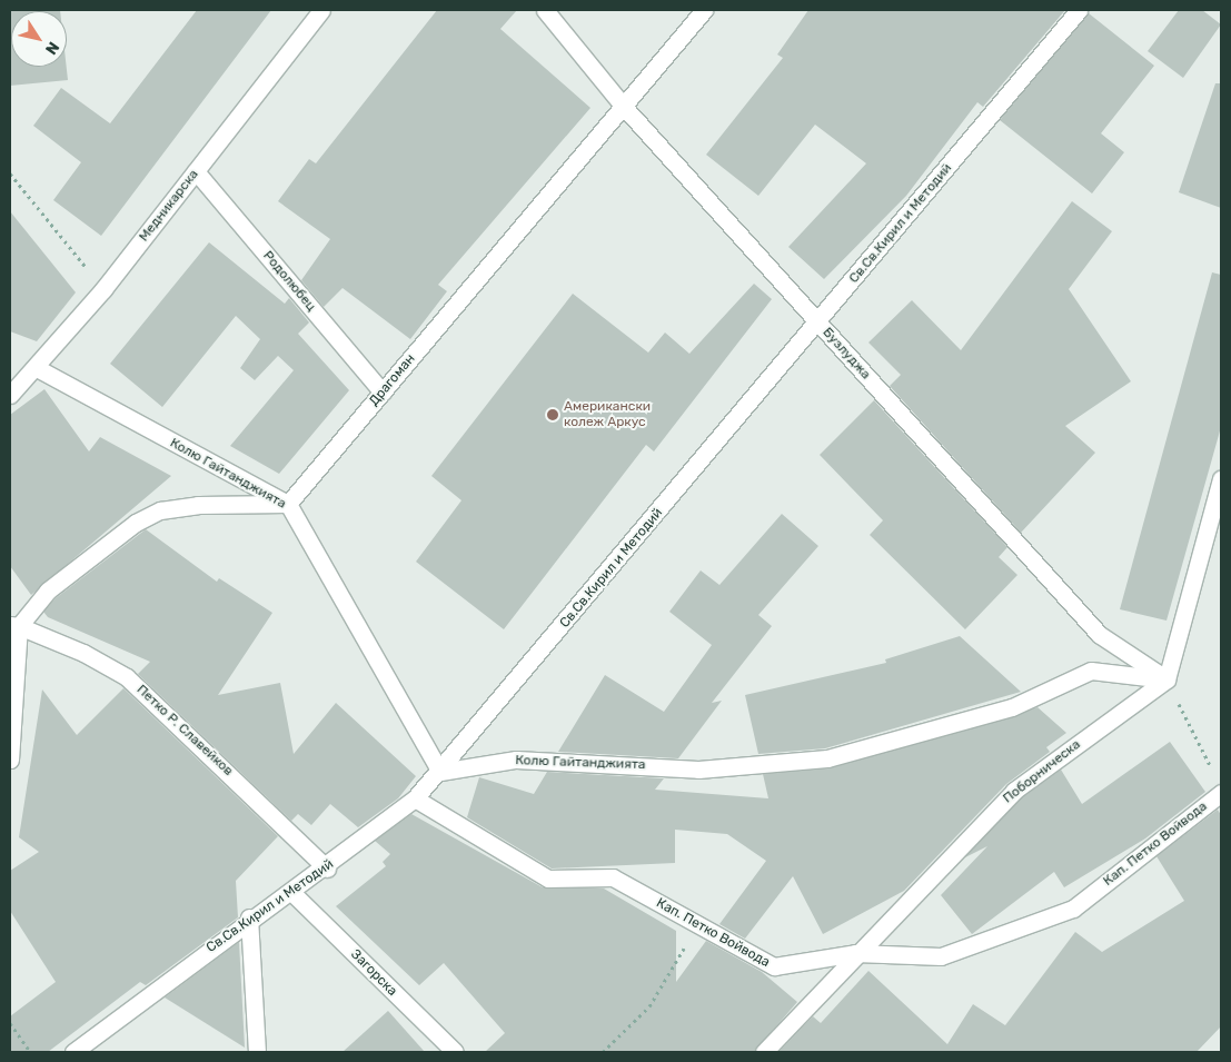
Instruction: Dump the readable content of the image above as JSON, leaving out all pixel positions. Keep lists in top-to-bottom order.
{
  "streets": {
    "street": [
      "Медникарска",
      "Св.Св.Кирил и Методий",
      "Родолюбец",
      "Бузлуджа",
      "Драгоман",
      "Колю Гайтанджията",
      "Петко Р. Славейков",
      "Поборническа",
      "Кап. Петко Войвода",
      "Загорска"
    ]
  },
  "crossings": [
    ["Медникарска", "Родолюбец"],
    ["Медникарска", "Колю Гайтанджията"],
    ["Св.Св.Кирил и Методий", "Бузлуджа"],
    ["Св.Св.Кирил и Методий", "Колю Гайтанджията"],
    ["Св.Св.Кирил и Методий", "Петко Р. Славейков"],
    ["Св.Св.Кирил и Методий", "Кап. Петко Войвода"],
    ["Св.Св.Кирил и Методий", "Загорска"],
    ["Родолюбец", "Драгоман"],
    ["Бузлуджа", "Драгоман"],
    ["Бузлуджа", "Колю Гайтанджията"],
    ["Бузлуджа", "Поборническа"],
    ["Драгоман", "Колю Гайтанджията"],
    ["Колю Гайтанджията", "Поборническа"],
    ["Поборническа", "Кап. Петко Войвода"]
  ],
  "places": ["Американски колеж Аркус"],
  "north": "bottom right"
}
